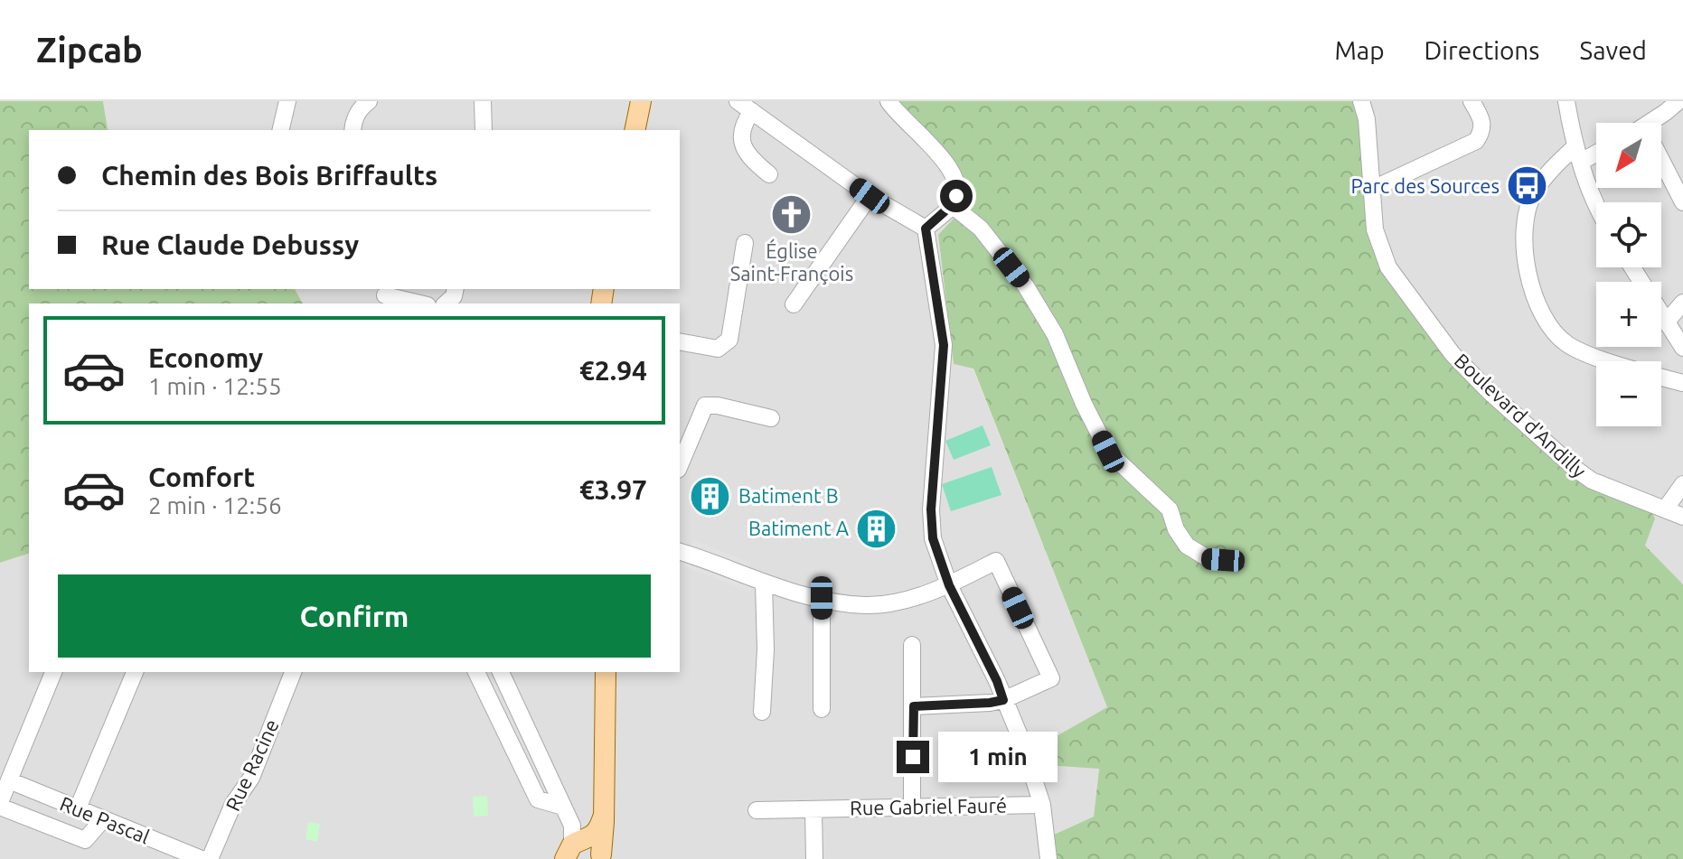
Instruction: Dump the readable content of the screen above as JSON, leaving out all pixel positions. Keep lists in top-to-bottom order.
{
  "streets": {
    "street": [
      "Boulevard d'Andilly",
      "Rue Racine",
      "Rue Gabriel Fauré",
      "Rue Pascal"
    ]
  },
  "places": {
    "bus stop": ["Parc des Sources"],
    "church": ["Église Saint-François"],
    "building": ["Batiment B", "Batiment A"]
  },
  "north": "bottom left",
  "page": {
    "header": "Zipcab",
    "nav": ["Map", "Directions", "Saved"],
    "map_buttons": ["+", "−"],
    "banner": ["Chemin des Bois Briffaults", "Rue Claude Debussy"],
    "list": [
      {
        "name": "Economy",
        "note": "1 min · 12:55",
        "value": "€2.94"
      },
      {
        "name": "Comfort",
        "note": "2 min · 12:56",
        "value": "€3.97"
      }
    ],
    "buttons": "Confirm",
    "bubble": "1 min"
  }
}
